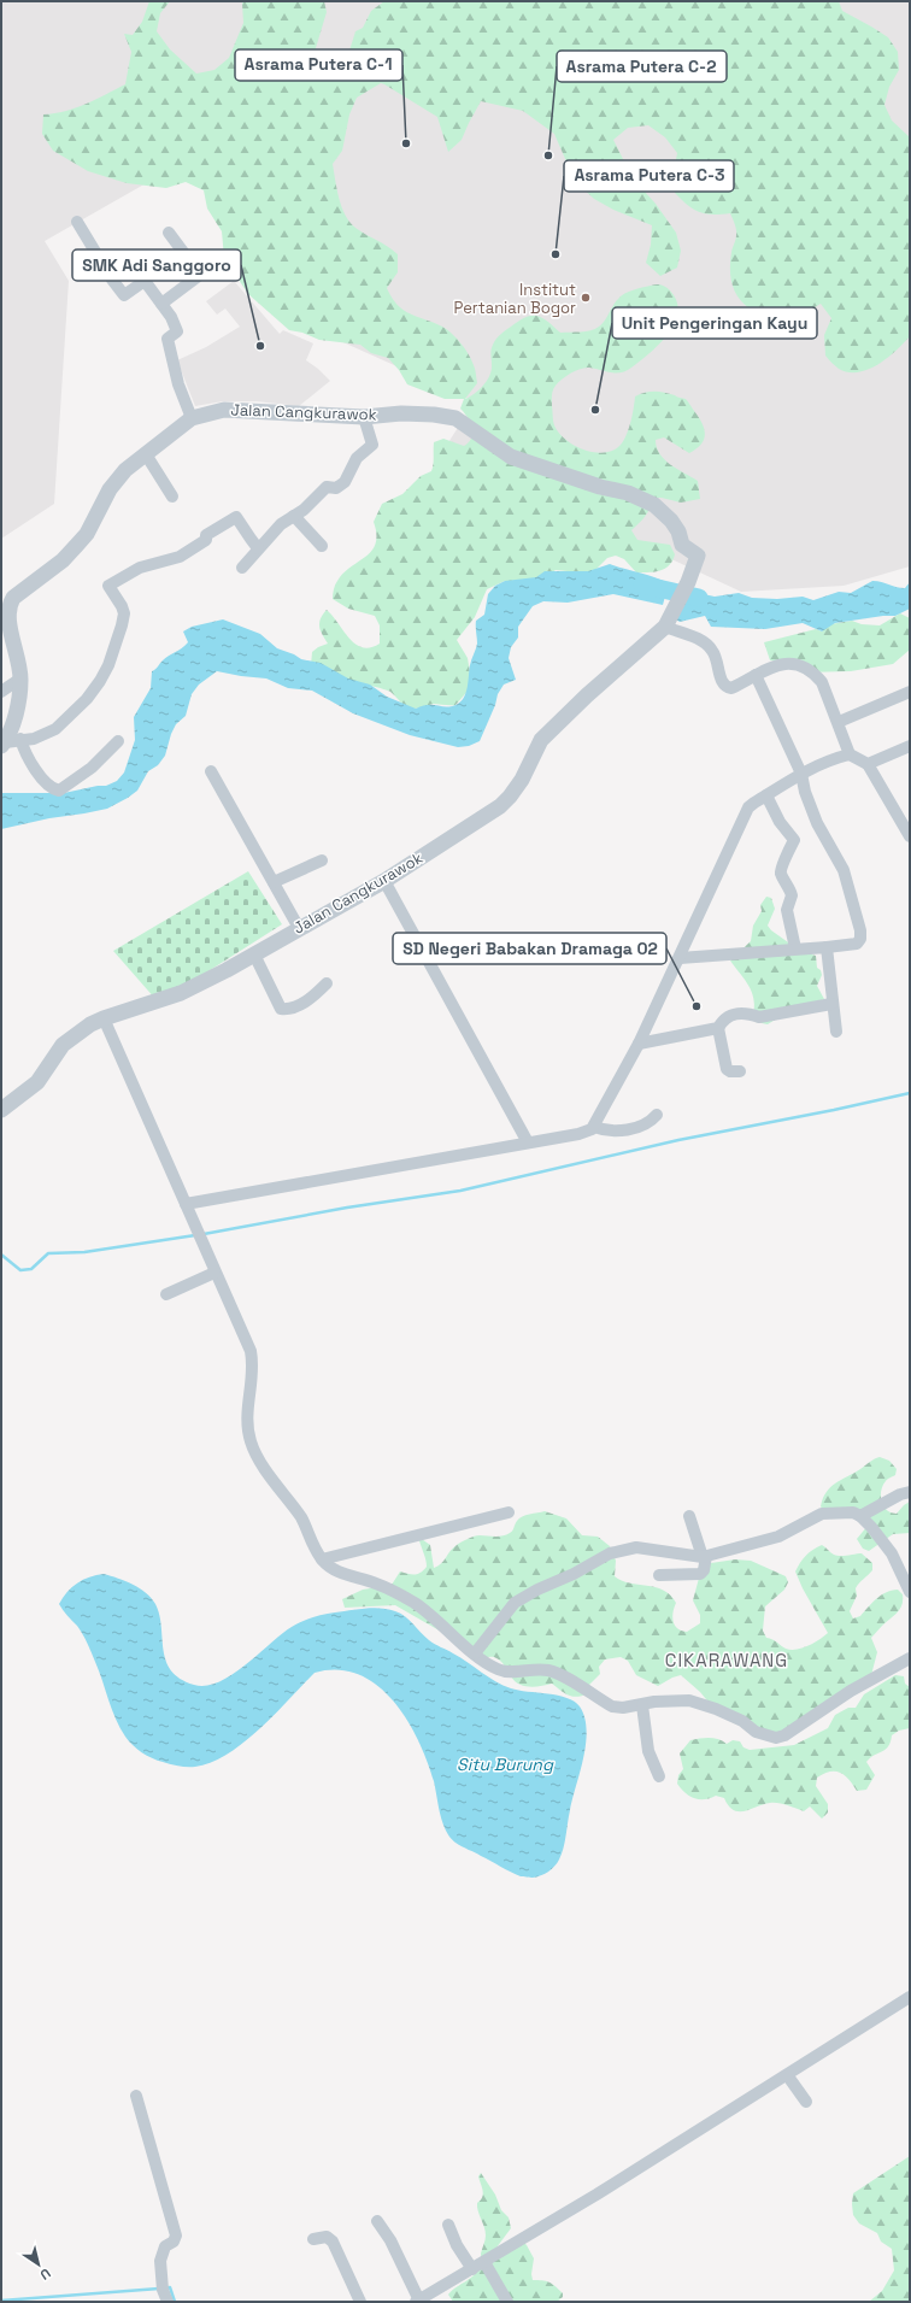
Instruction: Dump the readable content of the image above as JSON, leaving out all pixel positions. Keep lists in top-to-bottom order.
{
  "streets": {
    "street": ["Jalan Cangkurawok"]
  },
  "districts": ["CIKARAWANG"],
  "water": ["Situ Burung"],
  "places": [
    "Asrama Putera C-1",
    "Asrama Putera C-2",
    "Asrama Putera C-3",
    "Institut Pertanian Bogor",
    "SMK Adi Sanggoro",
    "Unit Pengeringan Kayu",
    "SD Negeri Babakan Dramaga 02"
  ],
  "north": "bottom right"
}
